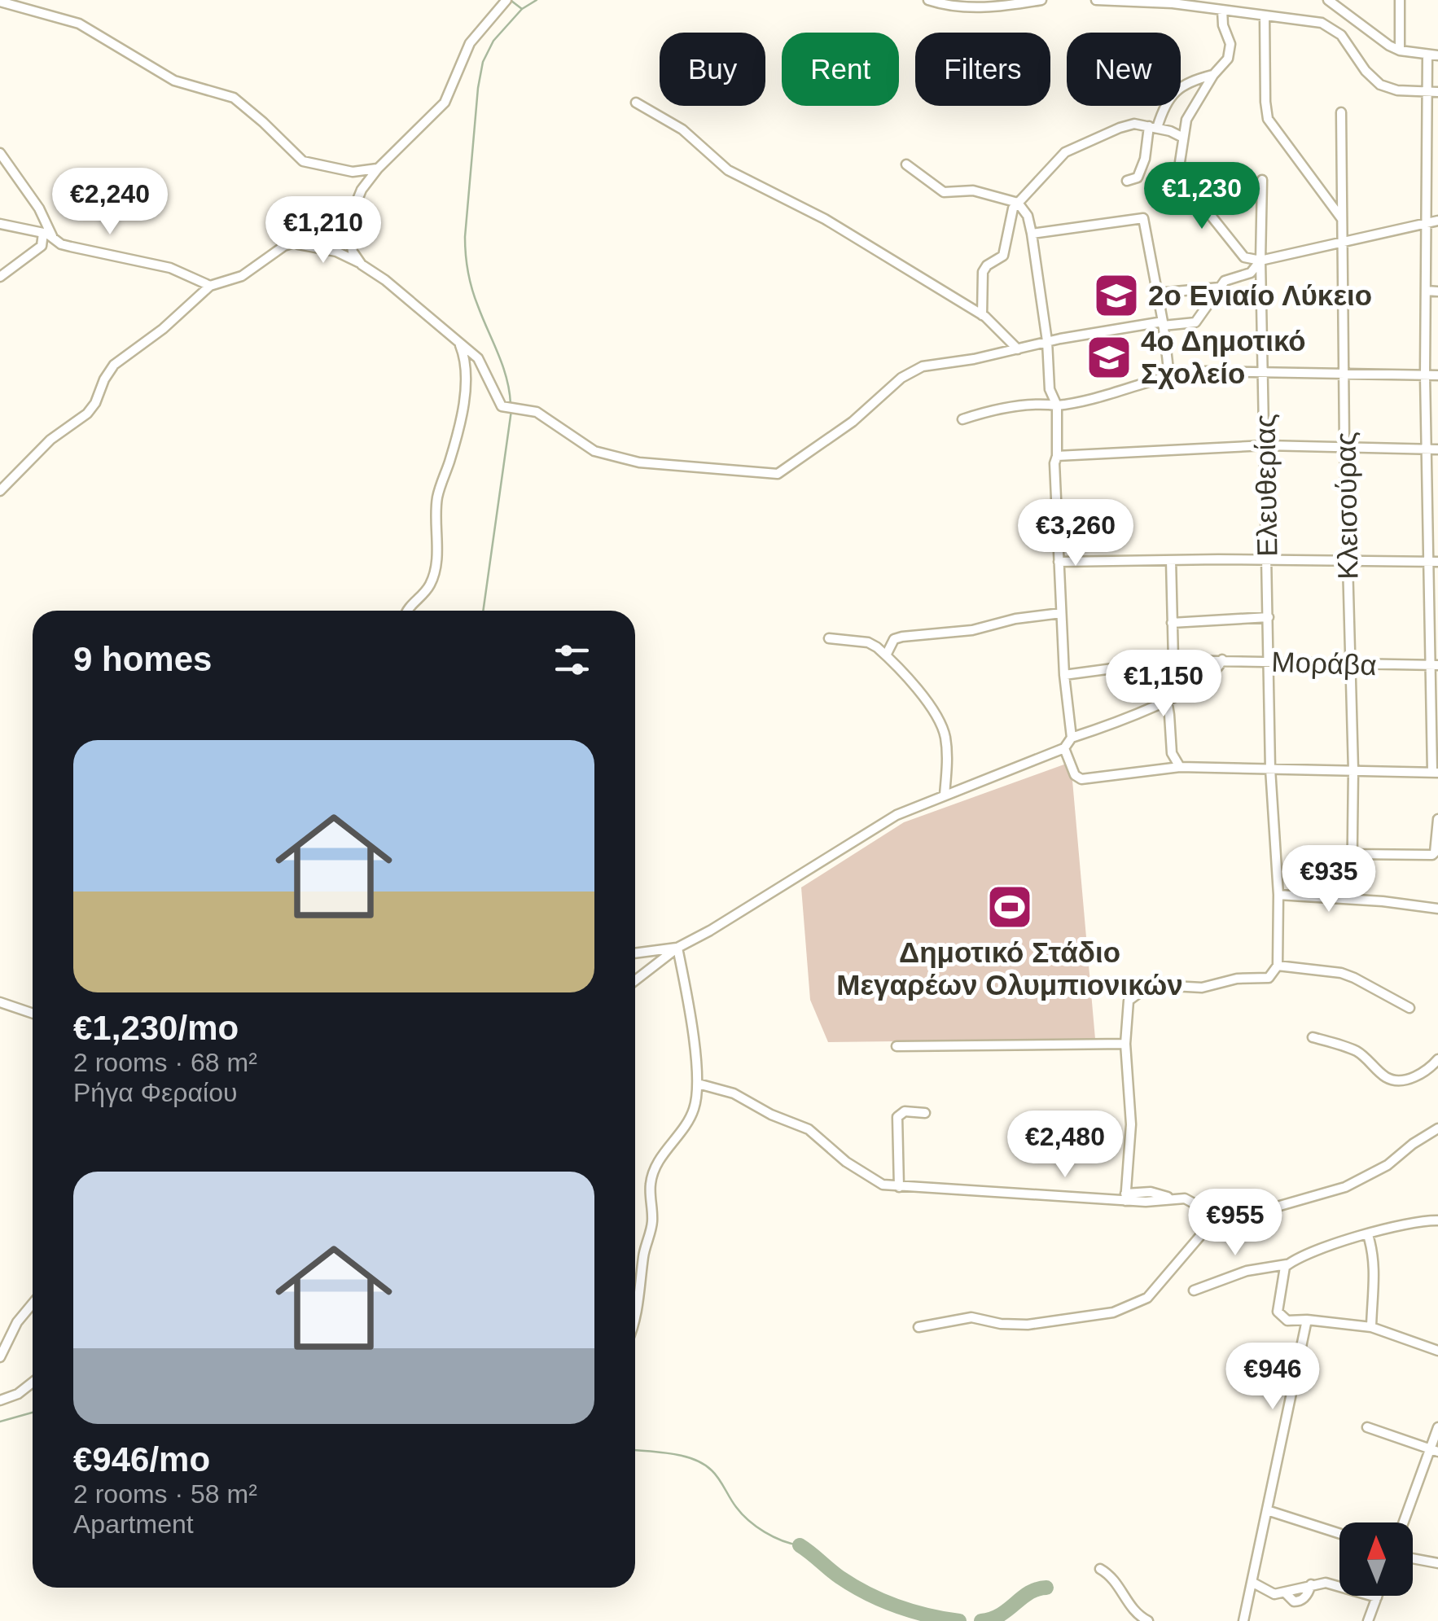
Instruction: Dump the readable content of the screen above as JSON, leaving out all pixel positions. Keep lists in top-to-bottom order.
{
  "streets": {
    "street": ["Ελευθερίας", "Κλεισούρας", "Μοράβα"]
  },
  "crossings": [
    ["Ελευθερίας", "Μοράβα"],
    ["Κλεισούρας", "Μοράβα"]
  ],
  "places": {
    "school or university": ["2ο Ενιαίο Λύκειο", "4ο Δημοτικό Σχολείο"],
    "sports": ["Δημοτικό Στάδιο Μεγαρέων Ολυμπιονικών"]
  },
  "north": "top",
  "page": {
    "chip": [
      "Buy",
      "Rent",
      "Filters",
      "New"
    ],
    "price": [
      "€1,230",
      "€2,240",
      "€1,210",
      "€3,260",
      "€1,150",
      "€935",
      "€2,480",
      "€955",
      "€946"
    ],
    "heading": "9 homes",
    "list": [
      {
        "name": "€1,230/mo",
        "note": "2 rooms · 68 m² · Ρήγα Φεραίου"
      },
      {
        "name": "€946/mo",
        "note": "2 rooms · 58 m² · Apartment"
      }
    ]
  }
}
